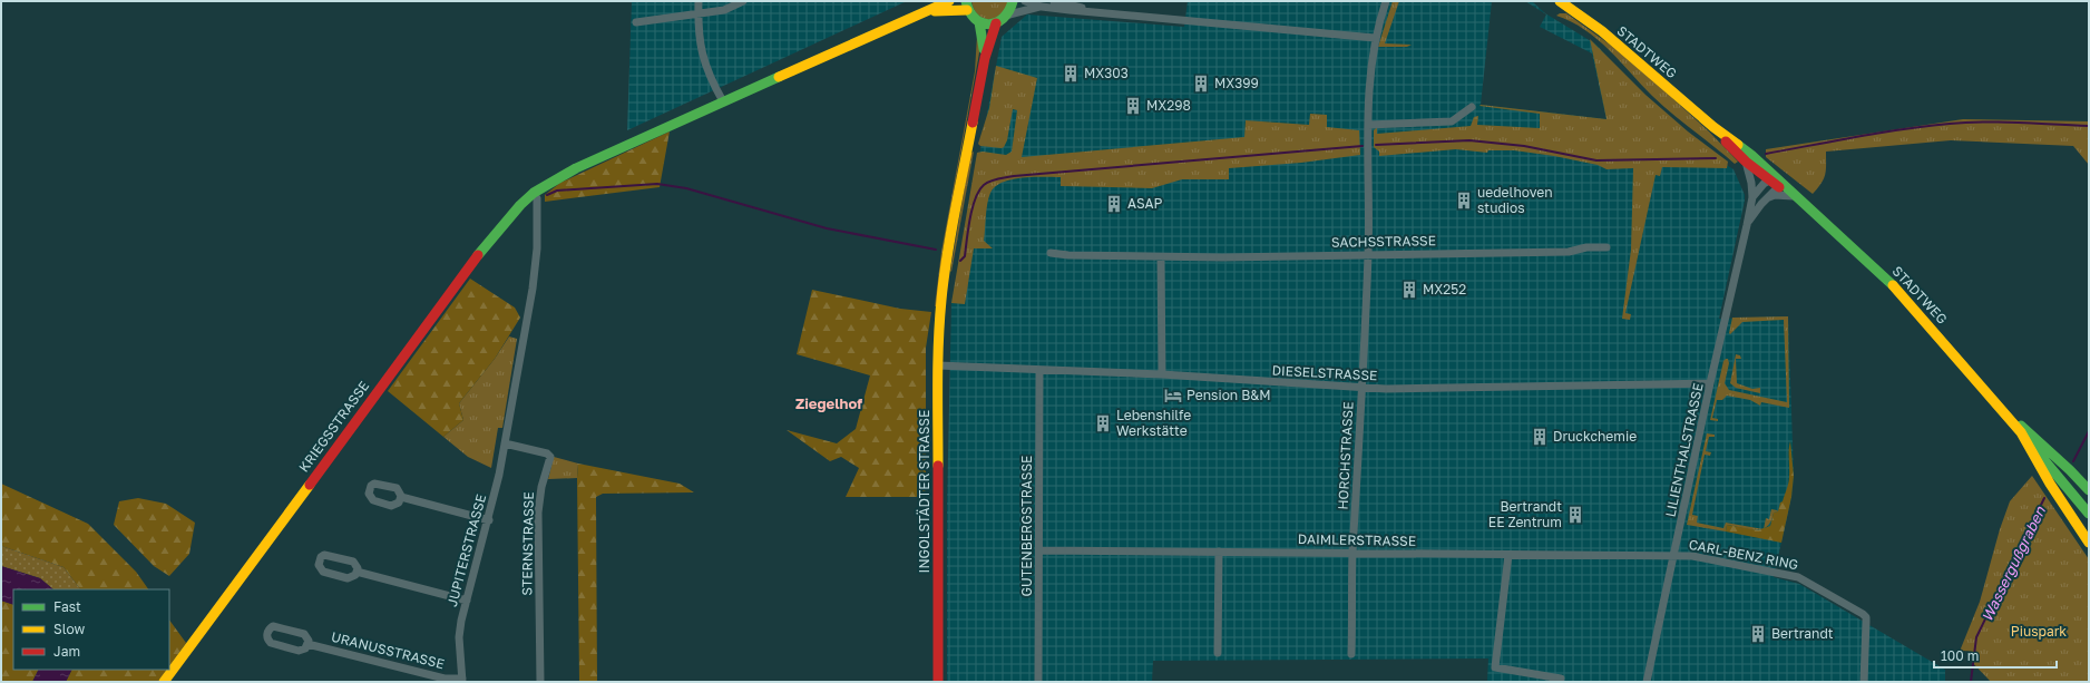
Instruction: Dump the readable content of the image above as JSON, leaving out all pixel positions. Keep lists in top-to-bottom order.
{
  "streets": {
    "main road": ["STADTWEG", "KRIEGSSTRASSE", "INGOLSTÄDTER STRASSE"],
    "street": [
      "SACHSSTRASSE",
      "DIESELSTRASSE",
      "LILIENTHALSTRASSE",
      "HORCHSTRASSE",
      "GUTENBERGSTRASSE",
      "DAIMLERSTRASSE",
      "STERNSTRASSE",
      "JUPITERSTRASSE",
      "CARL-BENZ RING",
      "URANUSSTRASSE"
    ]
  },
  "crossings": [
    ["STADTWEG", "LILIENTHALSTRASSE"],
    ["SACHSSTRASSE", "HORCHSTRASSE"],
    ["DIESELSTRASSE", "LILIENTHALSTRASSE"],
    ["DIESELSTRASSE", "HORCHSTRASSE"],
    ["DIESELSTRASSE", "INGOLSTÄDTER STRASSE"],
    ["DIESELSTRASSE", "GUTENBERGSTRASSE"],
    ["KRIEGSSTRASSE", "JUPITERSTRASSE"],
    ["LILIENTHALSTRASSE", "DAIMLERSTRASSE"],
    ["LILIENTHALSTRASSE", "CARL-BENZ RING"],
    ["HORCHSTRASSE", "DAIMLERSTRASSE"],
    ["GUTENBERGSTRASSE", "DAIMLERSTRASSE"],
    ["DAIMLERSTRASSE", "CARL-BENZ RING"],
    ["STERNSTRASSE", "JUPITERSTRASSE"],
    ["JUPITERSTRASSE", "URANUSSTRASSE"]
  ],
  "districts": ["Ziegelhof"],
  "water": ["Wassergußgraben"],
  "parks": ["Piuspark"],
  "places": {
    "building": [
      "MX303",
      "MX399",
      "MX298",
      "uedelhoven studios",
      "ASAP",
      "MX252",
      "Lebenshilfe Werkstätte",
      "Druckchemie",
      "Bertrandt EE Zentrum",
      "Bertrandt"
    ],
    "hotel": ["Pension B&M"]
  },
  "legend": ["Fast", "Slow", "Jam"],
  "scale_bar": "100 m"
}
